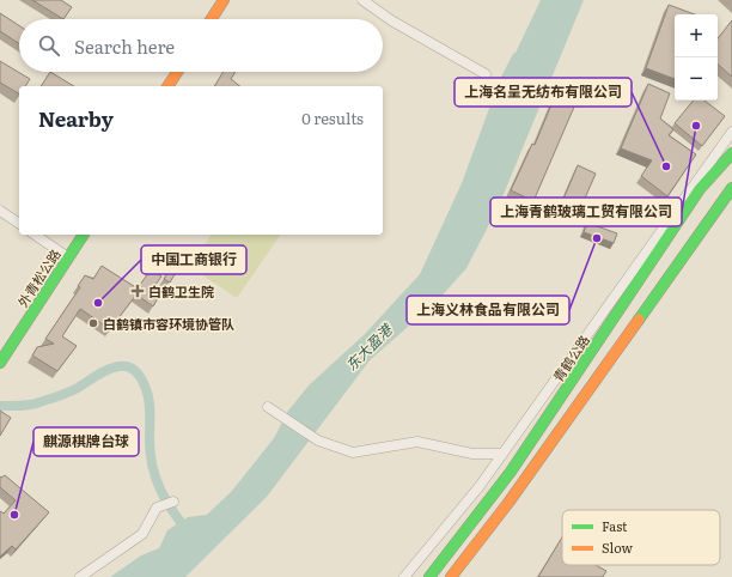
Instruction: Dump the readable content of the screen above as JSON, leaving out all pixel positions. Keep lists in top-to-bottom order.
{
  "streets": {
    "main road": ["外青松公路", "青鹤公路"]
  },
  "water": ["东大盈港"],
  "places": {
    "other": [
      "上海青鹤玻璃工贸有限公司",
      "上海名呈无纺布有限公司",
      "上海义林食品有限公司",
      "中国工商银行",
      "白鹤镇市容环境协管队",
      "麒源棋牌台球"
    ],
    "health": ["白鹤卫生院"]
  },
  "legend": ["Fast", "Slow"],
  "page": {
    "map_buttons": ["+", "−"],
    "search": "Search here",
    "heading": ["Nearby", "0 results"]
  }
}
